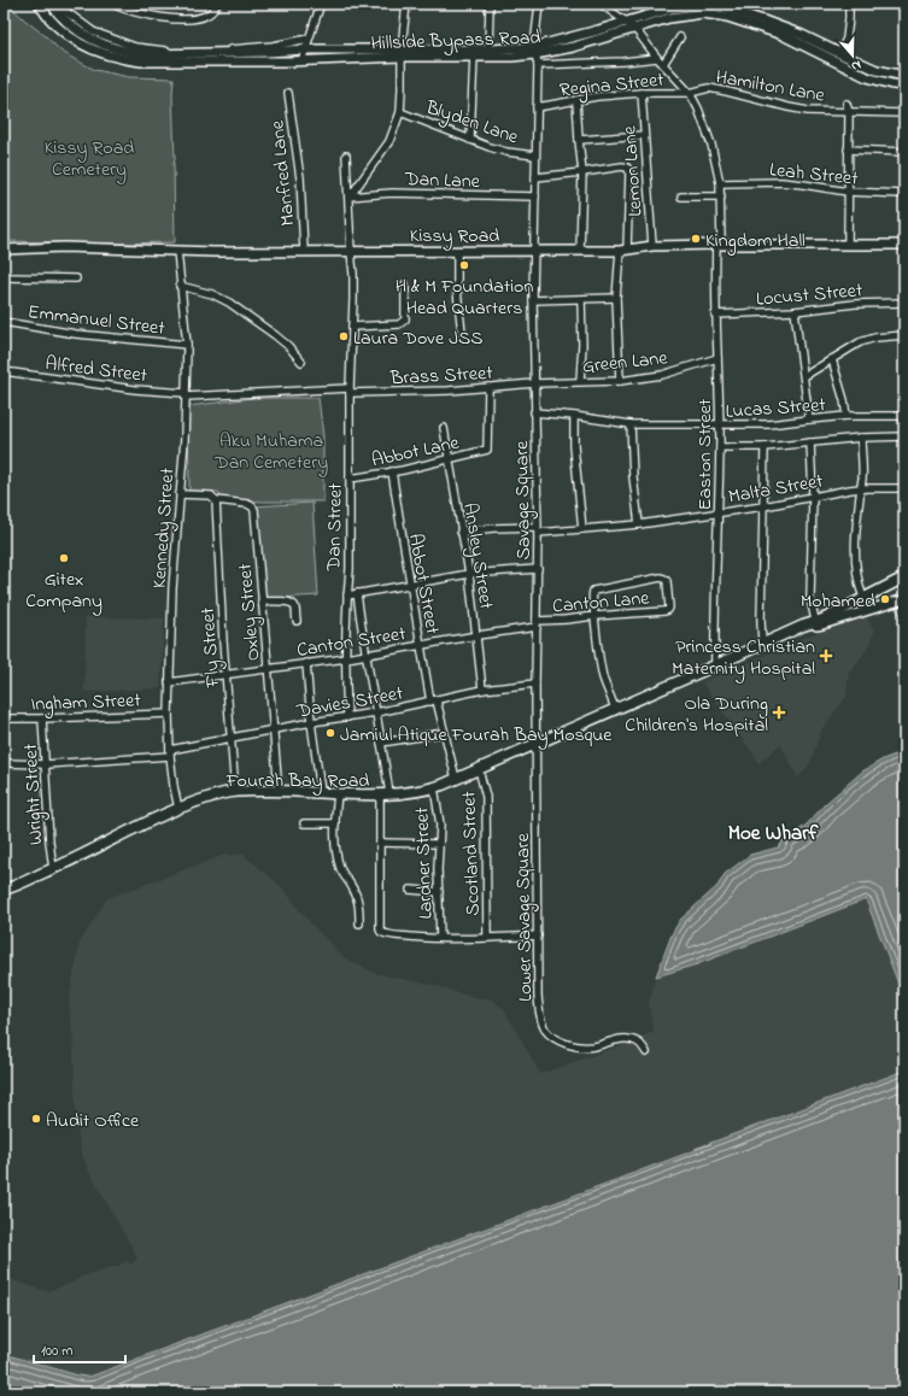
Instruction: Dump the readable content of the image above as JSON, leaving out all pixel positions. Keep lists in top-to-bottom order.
{
  "streets": {
    "main road": ["Fourah Bay Road"],
    "street": [
      "Hillside Bypass Road",
      "Regina Street",
      "Hamilton Lane",
      "Blyden Lane",
      "Lemon Lane",
      "Leah Street",
      "Manfred Lane",
      "Dan Lane",
      "Kissy Road",
      "Locust Street",
      "Emmanuel Street",
      "Green Lane",
      "Alfred Street",
      "Brass Street",
      "Lucas Street",
      "Abbot Lane",
      "Easton Street",
      "Malta Street",
      "Savage Square",
      "Dan Street",
      "Kennedy Street",
      "Ansley Street",
      "Abbot Street",
      "Canton Lane",
      "Oxley Street",
      "Canton Street",
      "Fly Street",
      "Ingham Street",
      "Davies Street",
      "Wright Street",
      "Scotland Street",
      "Lardner Street",
      "Lower Savage Square"
    ]
  },
  "crossings": [
    ["Hillside Bypass Road", "Easton Street"],
    ["Hillside Bypass Road", "Savage Square"],
    ["Regina Street", "Hamilton Lane"],
    ["Regina Street", "Lemon Lane"],
    ["Regina Street", "Easton Street"],
    ["Regina Street", "Savage Square"],
    ["Hamilton Lane", "Easton Street"],
    ["Blyden Lane", "Savage Square"],
    ["Lemon Lane", "Kissy Road"],
    ["Leah Street", "Easton Street"],
    ["Manfred Lane", "Kissy Road"],
    ["Dan Lane", "Savage Square"],
    ["Dan Lane", "Dan Street"],
    ["Kissy Road", "Easton Street"],
    ["Kissy Road", "Savage Square"],
    ["Kissy Road", "Dan Street"],
    ["Kissy Road", "Kennedy Street"],
    ["Locust Street", "Easton Street"],
    ["Emmanuel Street", "Kennedy Street"],
    ["Green Lane", "Brass Street"],
    ["Green Lane", "Easton Street"],
    ["Green Lane", "Savage Square"],
    ["Alfred Street", "Brass Street"],
    ["Alfred Street", "Kennedy Street"],
    ["Brass Street", "Abbot Lane"],
    ["Brass Street", "Savage Square"],
    ["Brass Street", "Dan Street"],
    ["Brass Street", "Kennedy Street"],
    ["Lucas Street", "Easton Street"],
    ["Lucas Street", "Savage Square"],
    ["Abbot Lane", "Dan Street"],
    ["Abbot Lane", "Ansley Street"],
    ["Abbot Lane", "Abbot Street"],
    ["Easton Street", "Malta Street"],
    ["Easton Street", "Fourah Bay Road"],
    ["Malta Street", "Savage Square"],
    ["Malta Street", "Ansley Street"],
    ["Savage Square", "Canton Lane"],
    ["Savage Square", "Canton Street"],
    ["Savage Square", "Davies Street"],
    ["Savage Square", "Fourah Bay Road"],
    ["Savage Square", "Lower Savage Square"],
    ["Dan Street", "Canton Street"],
    ["Dan Street", "Davies Street"],
    ["Kennedy Street", "Oxley Street"],
    ["Kennedy Street", "Canton Street"],
    ["Kennedy Street", "Ingham Street"],
    ["Kennedy Street", "Davies Street"],
    ["Kennedy Street", "Fourah Bay Road"],
    ["Ansley Street", "Canton Street"],
    ["Ansley Street", "Davies Street"],
    ["Abbot Street", "Canton Street"],
    ["Abbot Street", "Davies Street"],
    ["Abbot Street", "Fourah Bay Road"],
    ["Canton Lane", "Canton Street"],
    ["Oxley Street", "Canton Street"],
    ["Oxley Street", "Fly Street"],
    ["Oxley Street", "Davies Street"],
    ["Oxley Street", "Fourah Bay Road"],
    ["Canton Street", "Fly Street"],
    ["Canton Street", "Lardner Street"],
    ["Fly Street", "Davies Street"],
    ["Fly Street", "Fourah Bay Road"],
    ["Ingham Street", "Wright Street"],
    ["Davies Street", "Wright Street"],
    ["Davies Street", "Lardner Street"],
    ["Fourah Bay Road", "Wright Street"],
    ["Fourah Bay Road", "Scotland Street"],
    ["Fourah Bay Road", "Lardner Street"],
    ["Fourah Bay Road", "Lower Savage Square"]
  ],
  "districts": ["Moe Wharf"],
  "parks": ["Kissy Road Cemetery", "Aku Muhama Dan Cemetery"],
  "places": {
    "other": [
      "Kingdom Hall",
      "H & M Foundation Head Quarters",
      "Laura Dove JSS",
      "Gitex Company",
      "Mohamed",
      "Jamiul Atique Fourah Bay Mosque",
      "Audit Office"
    ],
    "health": ["Princess Christian Maternity Hospital", "Ola During Children's Hospital"]
  },
  "scale_bar": "100 m",
  "north": "bottom"
}
